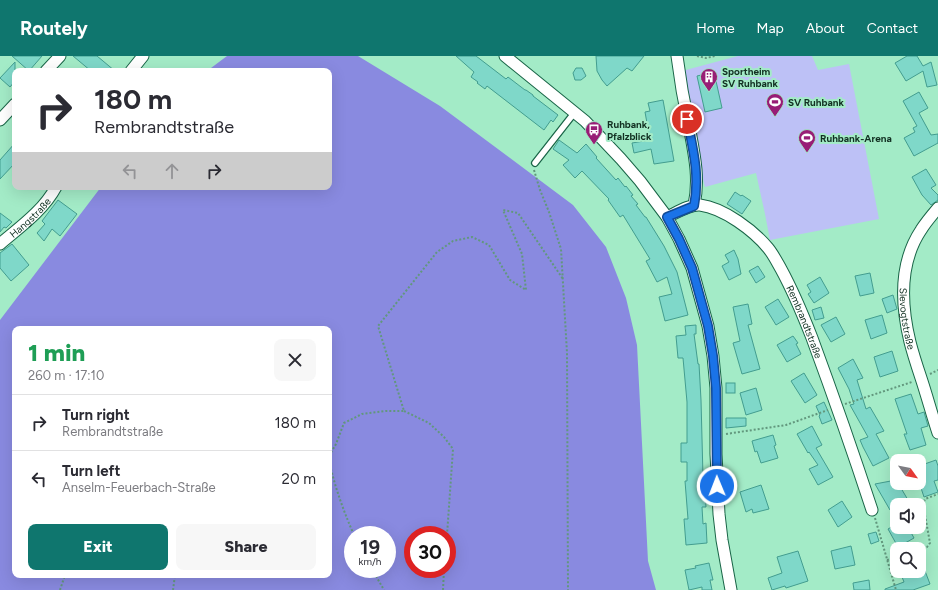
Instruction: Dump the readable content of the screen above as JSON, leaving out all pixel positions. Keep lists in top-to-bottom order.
{
  "streets": {
    "street": ["Hangstraße", "Slevogtstraße", "Rembrandtstraße"]
  },
  "places": {
    "building": ["Sportheim SV Ruhbank"],
    "sports": ["SV Ruhbank", "Ruhbank-Arena"],
    "bus stop": ["Ruhbank, Pfalzblick"]
  },
  "north": "bottom right",
  "page": {
    "header": "Routely",
    "nav": [
      "Home",
      "Map",
      "About",
      "Contact"
    ],
    "turn": ["180 m", "Rembrandtstraße"],
    "heading": ["1 min", "260 m · 17:10"],
    "list": [
      {
        "name": "Turn right",
        "note": "Rembrandtstraße",
        "value": "180 m"
      },
      {
        "name": "Turn left",
        "note": "Anselm-Feuerbach-Straße",
        "value": "20 m"
      }
    ],
    "buttons": ["Exit", "Share"],
    "speed": "19 km/h",
    "limit": "30"
  }
}
